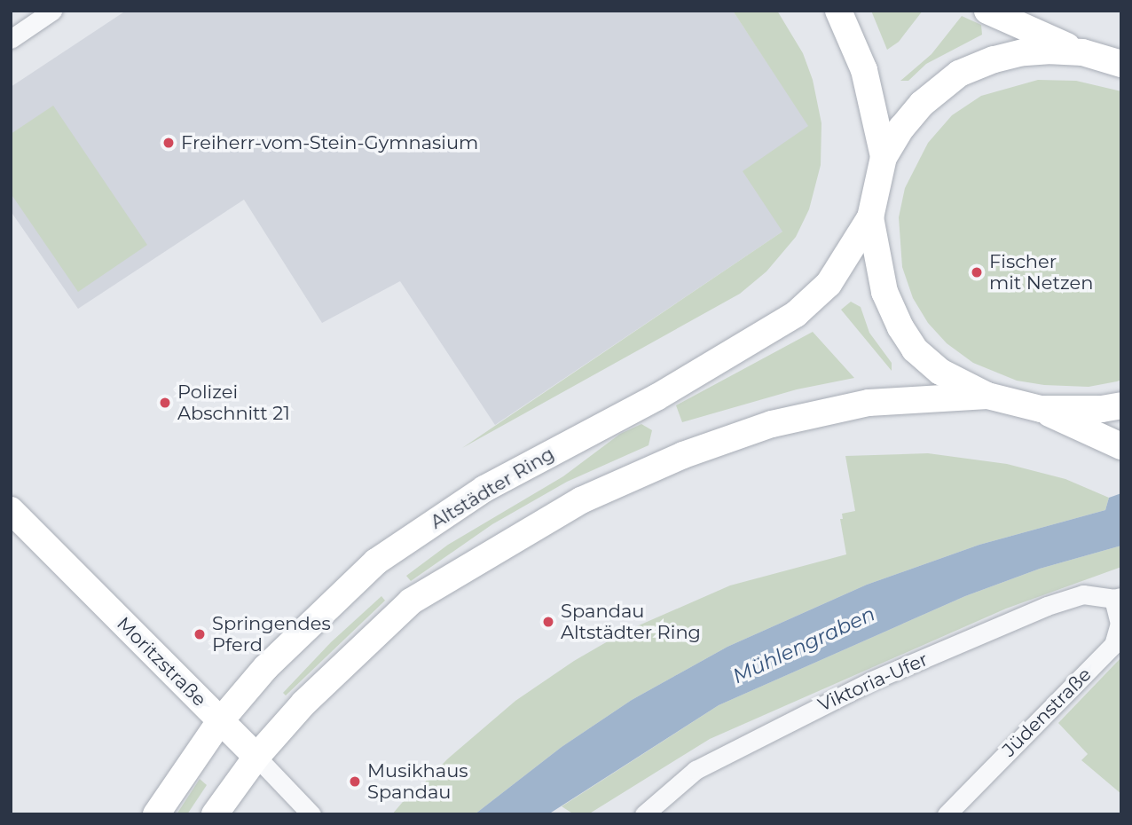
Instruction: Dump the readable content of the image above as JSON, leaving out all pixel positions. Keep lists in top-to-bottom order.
{
  "streets": {
    "main road": ["Altstädter Ring", "Moritzstraße"],
    "street": ["Viktoria-Ufer", "Jüdenstraße"]
  },
  "crossings": [
    ["Altstädter Ring", "Moritzstraße"],
    ["Viktoria-Ufer", "Jüdenstraße"]
  ],
  "water": ["Mühlengraben"],
  "places": [
    "Freiherr-vom-Stein-Gymnasium",
    "Fischer mit Netzen",
    "Polizei Abschnitt 21",
    "Spandau Altstädter Ring",
    "Springendes Pferd",
    "Musikhaus Spandau"
  ]
}
